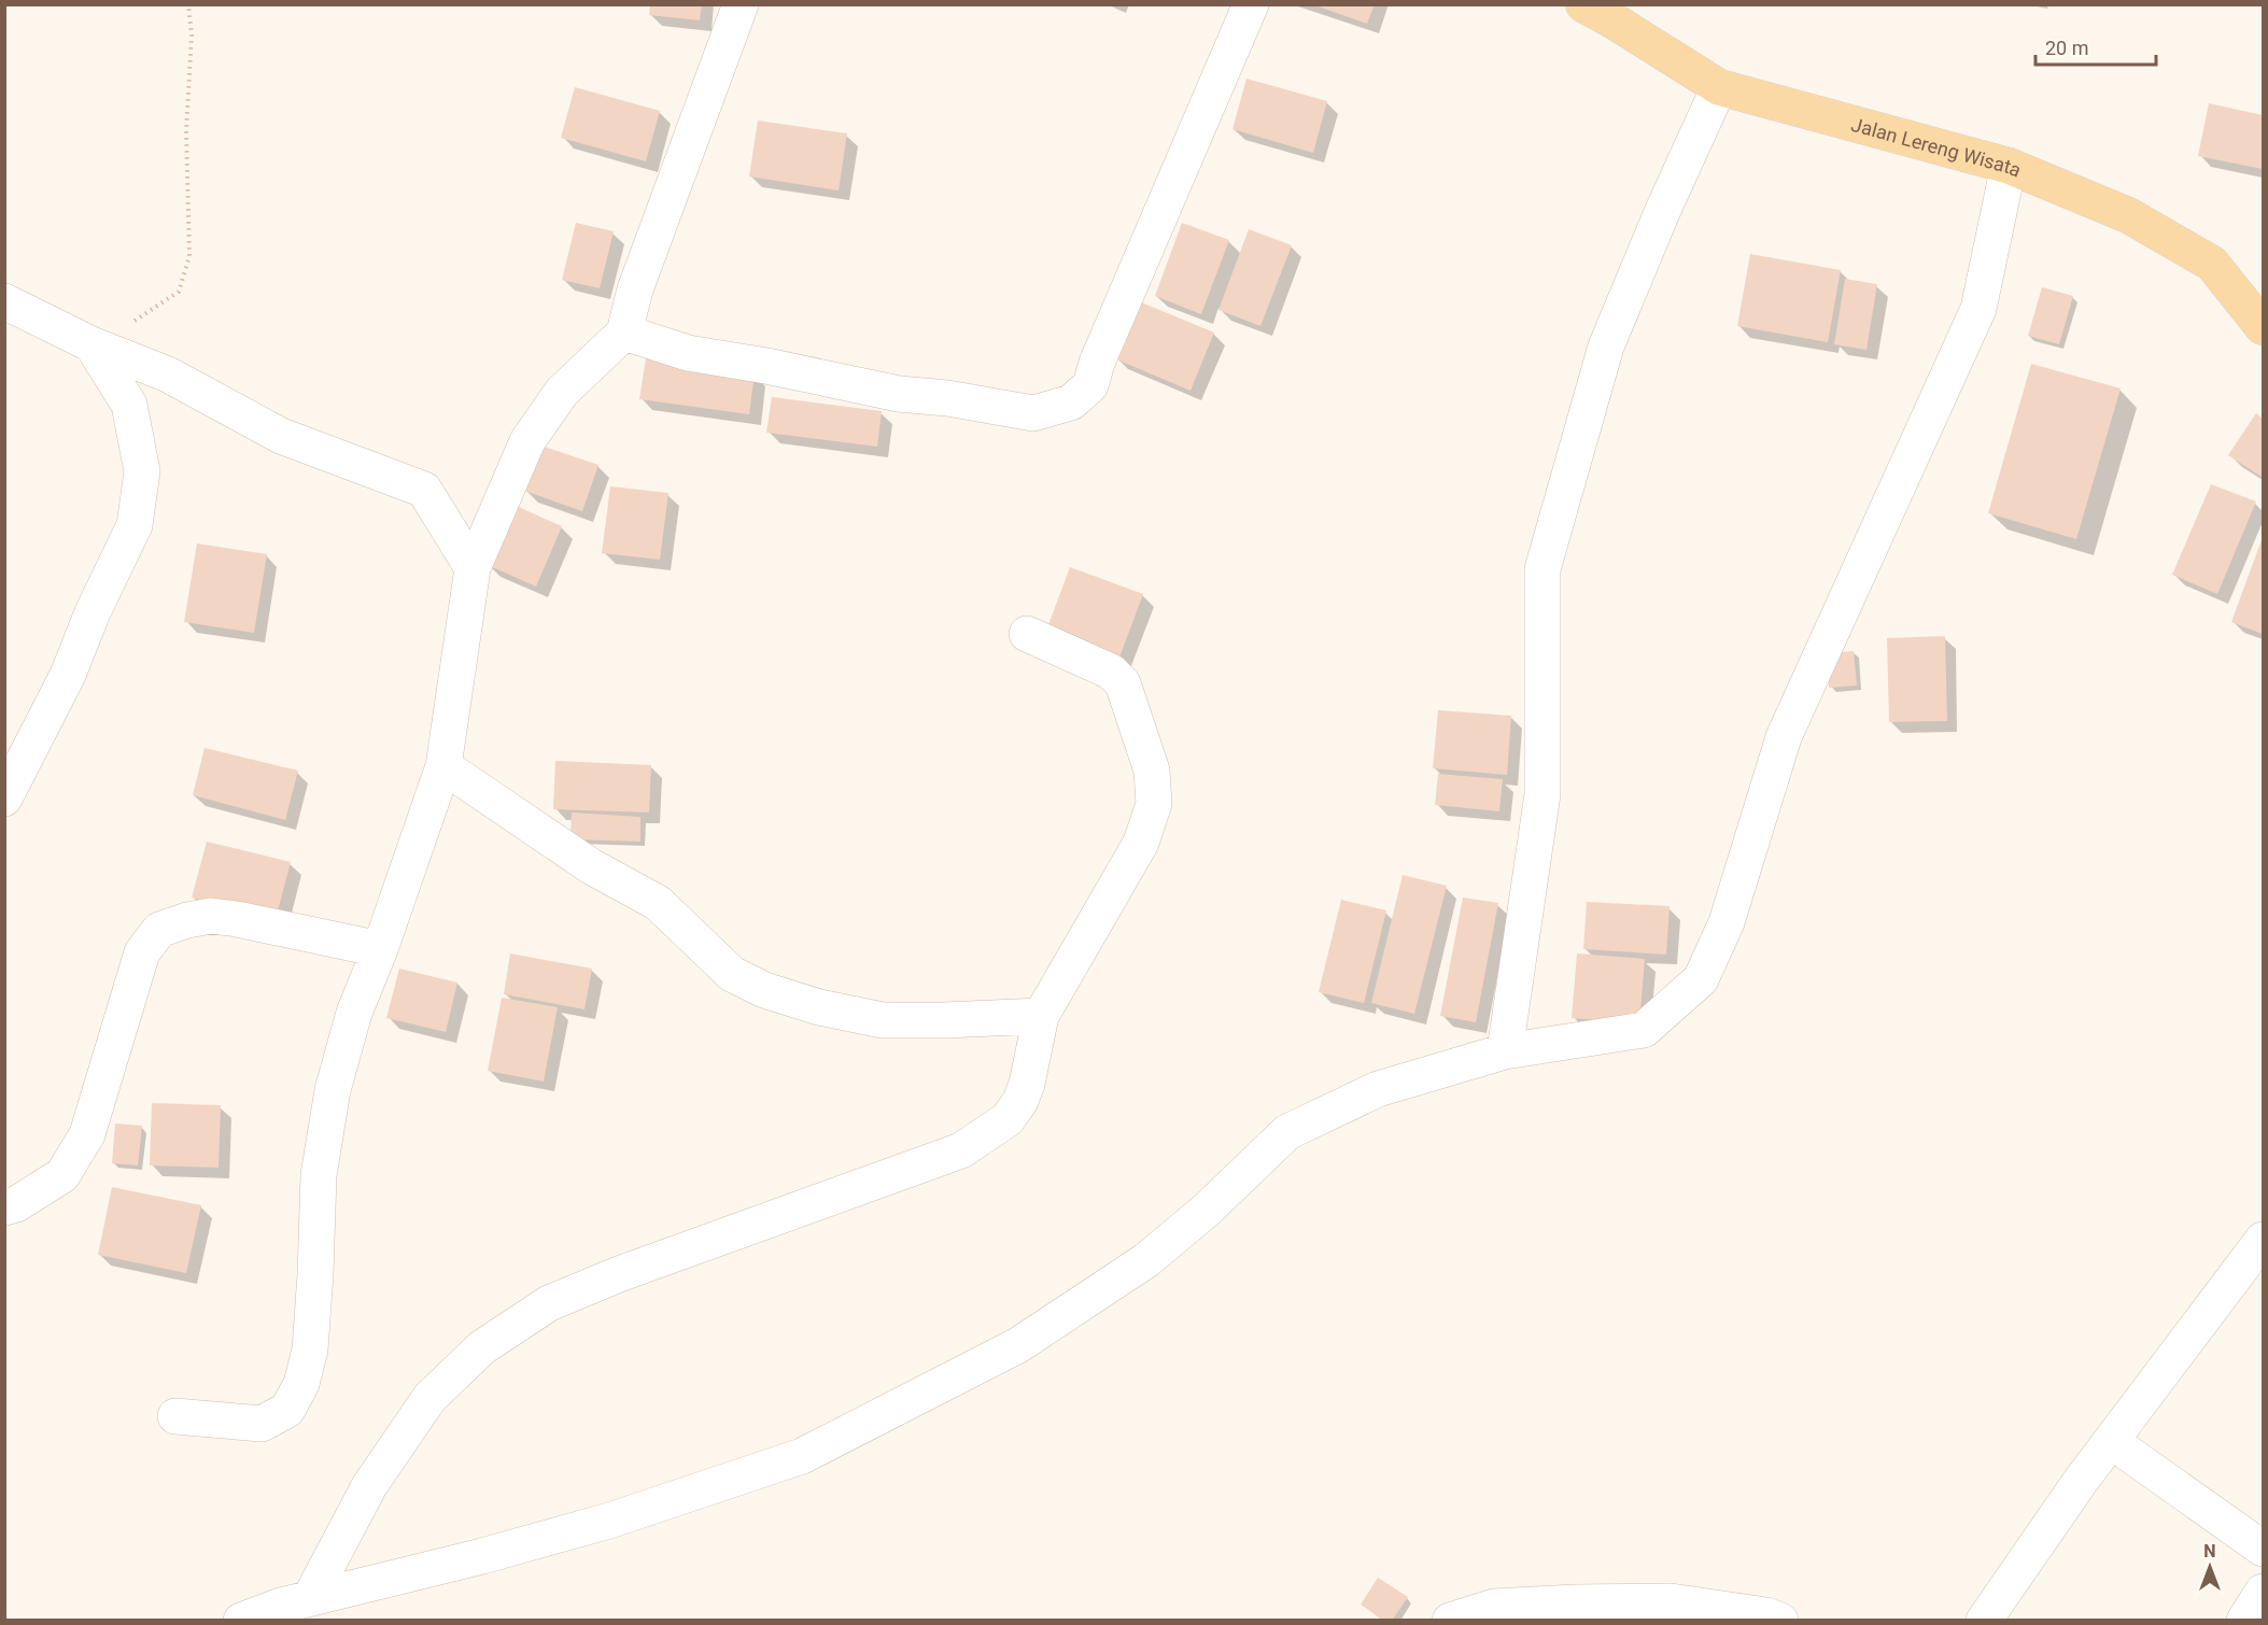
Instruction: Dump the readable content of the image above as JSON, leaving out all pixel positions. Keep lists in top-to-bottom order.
{
  "streets": {
    "main road": ["Jalan Lereng Wisata"]
  },
  "scale_bar": "20 m",
  "north": "top"
}
